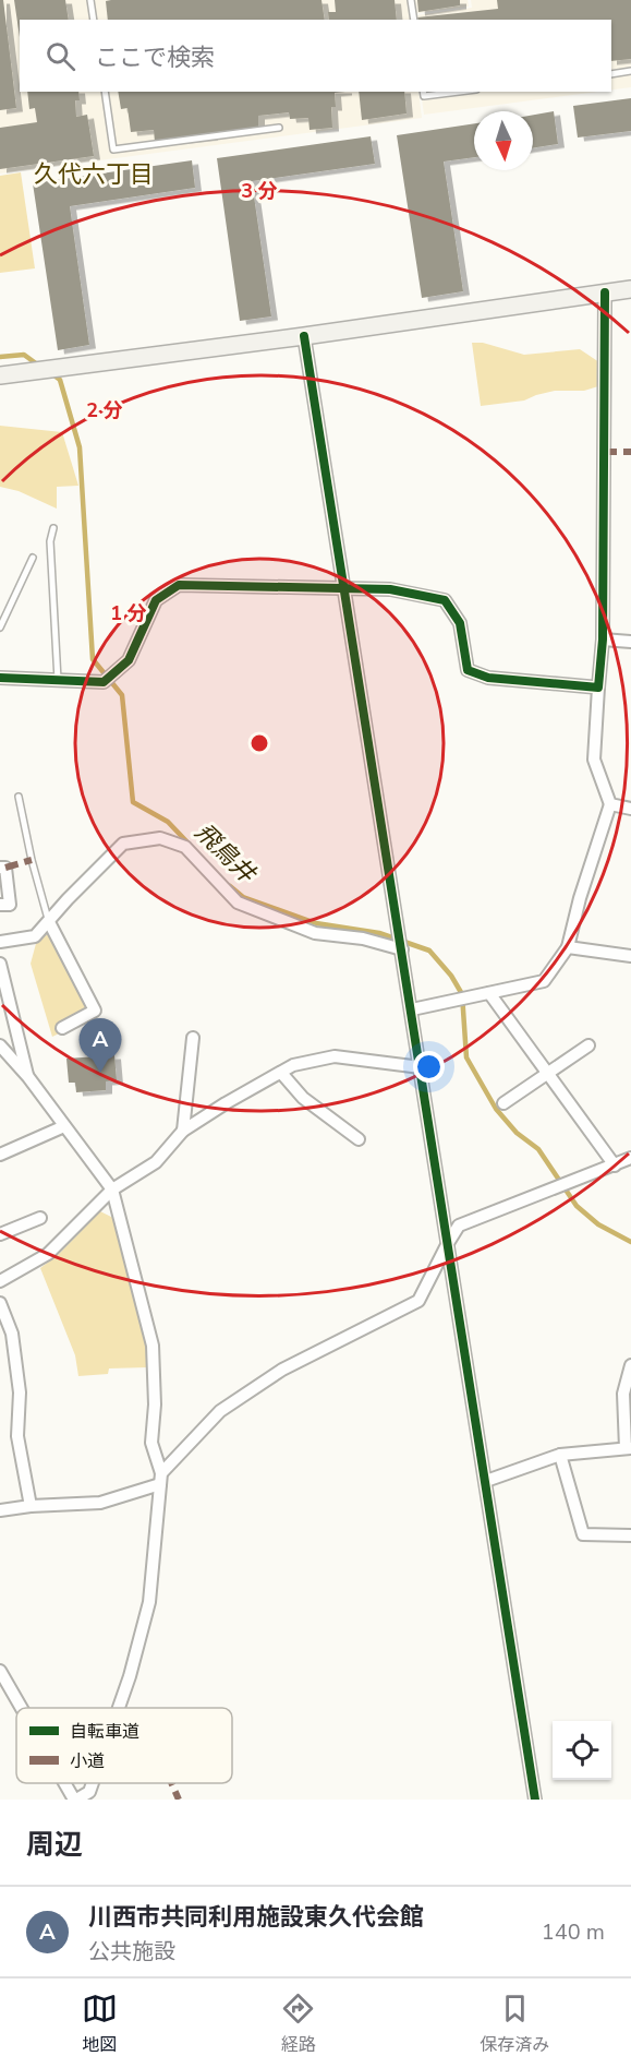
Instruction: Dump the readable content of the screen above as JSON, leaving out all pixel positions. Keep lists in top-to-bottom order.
{
  "districts": ["久代六丁目"],
  "water": ["飛鳥井"],
  "legend": ["自転車道", "小道"],
  "north": "bottom",
  "page": {
    "search": "ここで検索",
    "pins": "A",
    "heading": "周辺",
    "list": [
      {
        "mark": "A",
        "name": "川西市共同利用施設東久代会館",
        "note": "公共施設",
        "value": "140 m"
      }
    ],
    "nav": ["地図", "経路", "保存済み"]
  },
  "rings": ["3 分", "2 分", "1 分"]
}
